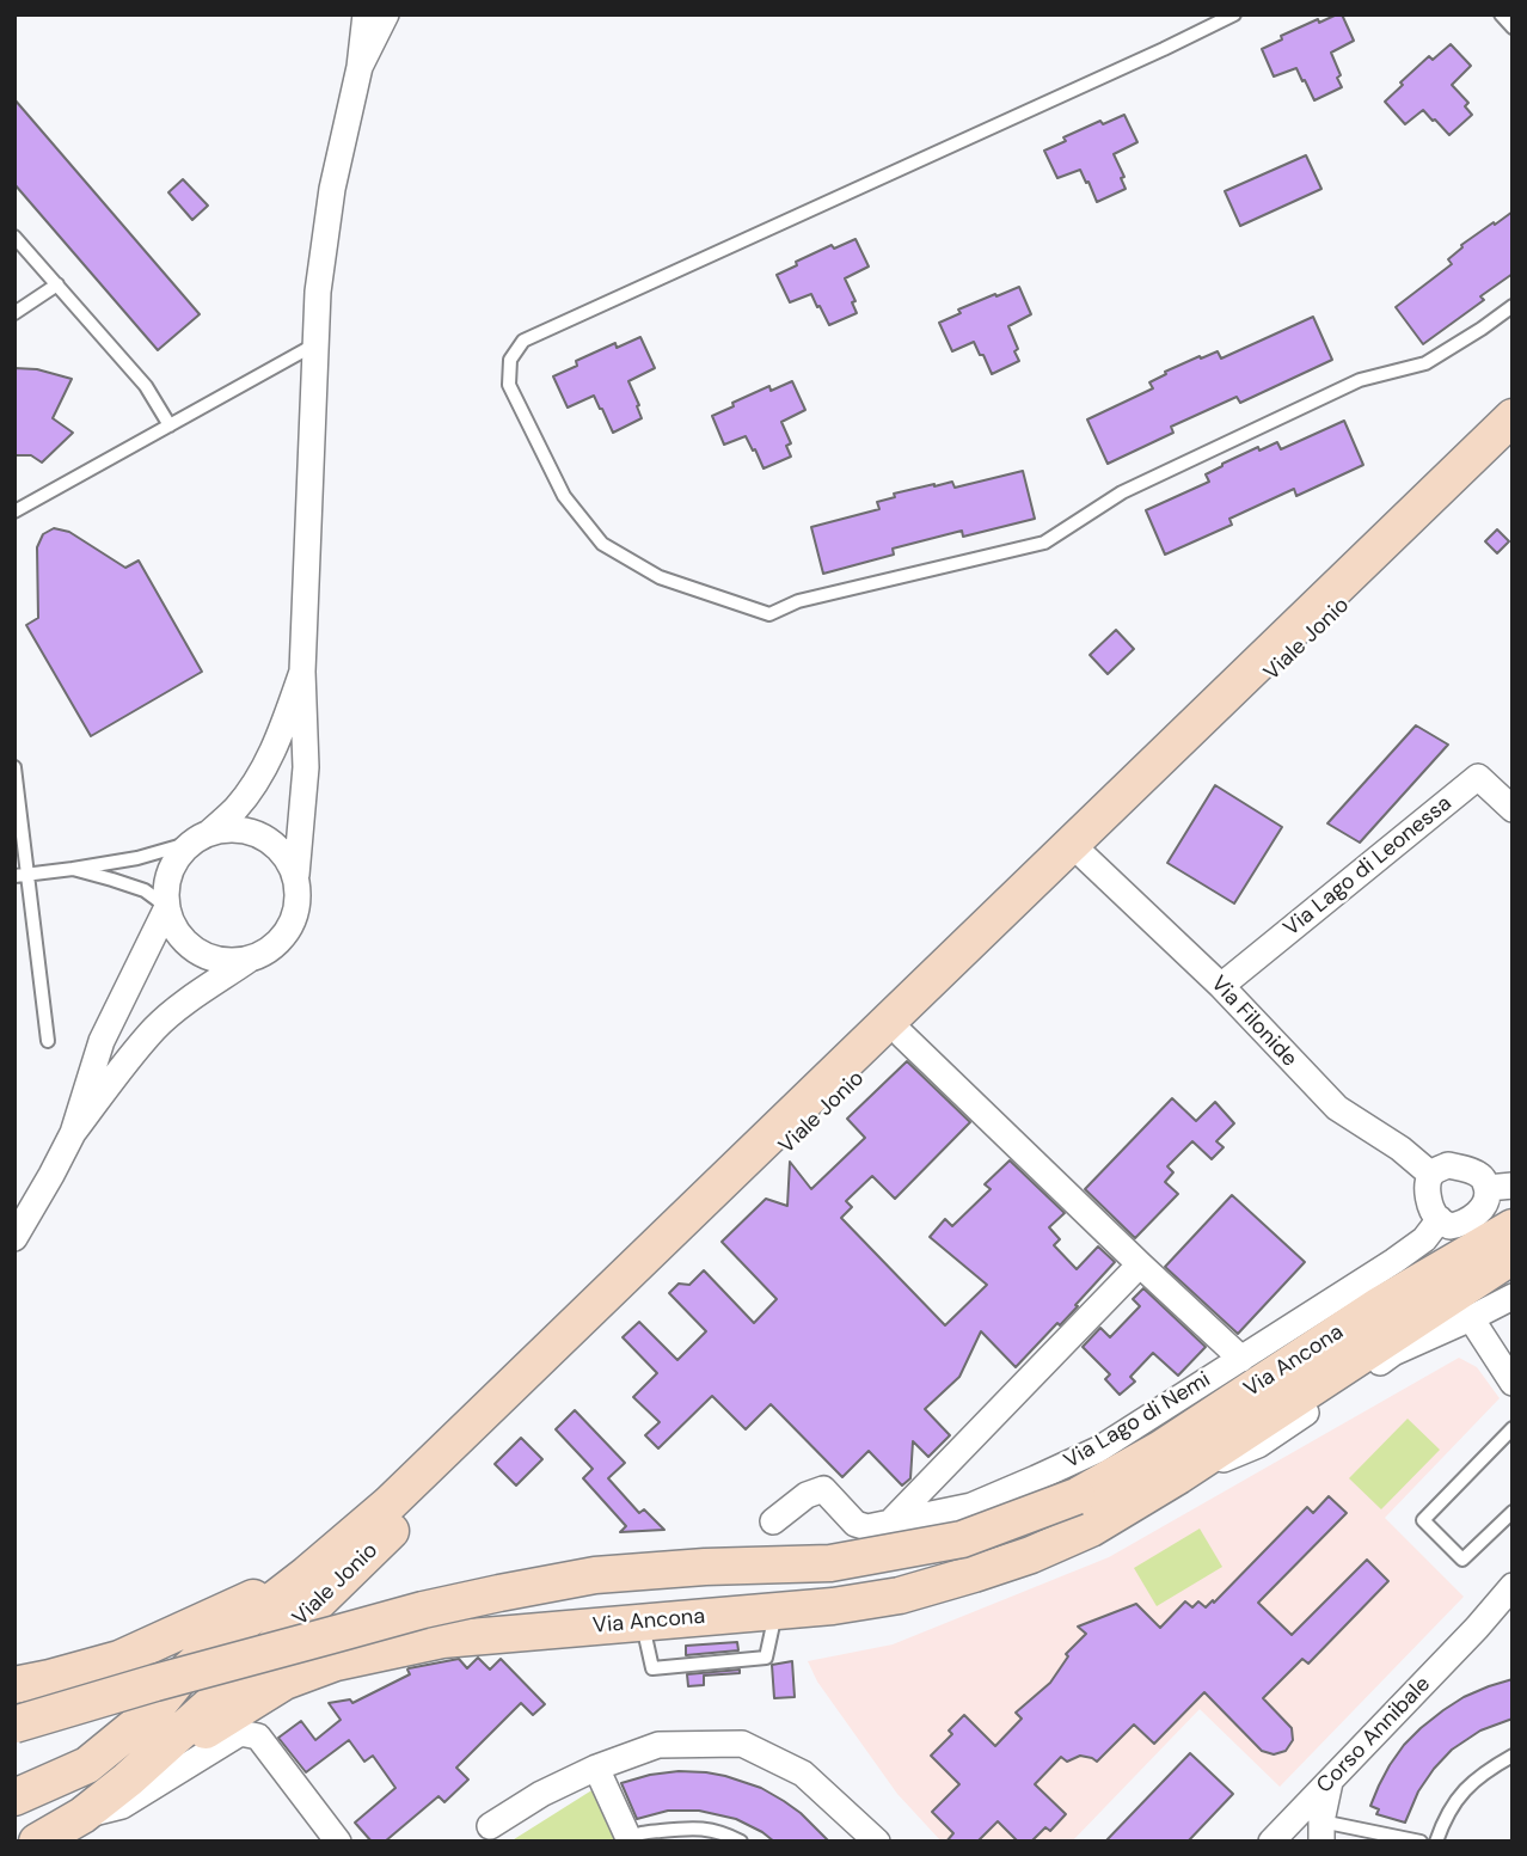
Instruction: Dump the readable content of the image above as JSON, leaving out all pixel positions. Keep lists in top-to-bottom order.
{
  "streets": {
    "main road": ["Viale Jonio", "Via Ancona"],
    "street": [
      "Via Lago di Leonessa",
      "Via Filonide",
      "Via Lago di Nemi",
      "Corso Annibale"
    ]
  },
  "crossings": [
    ["Viale Jonio", "Via Filonide"],
    ["Viale Jonio", "Via Ancona"],
    ["Via Lago di Leonessa", "Via Filonide"],
    ["Via Filonide", "Via Lago di Nemi"]
  ]
}
